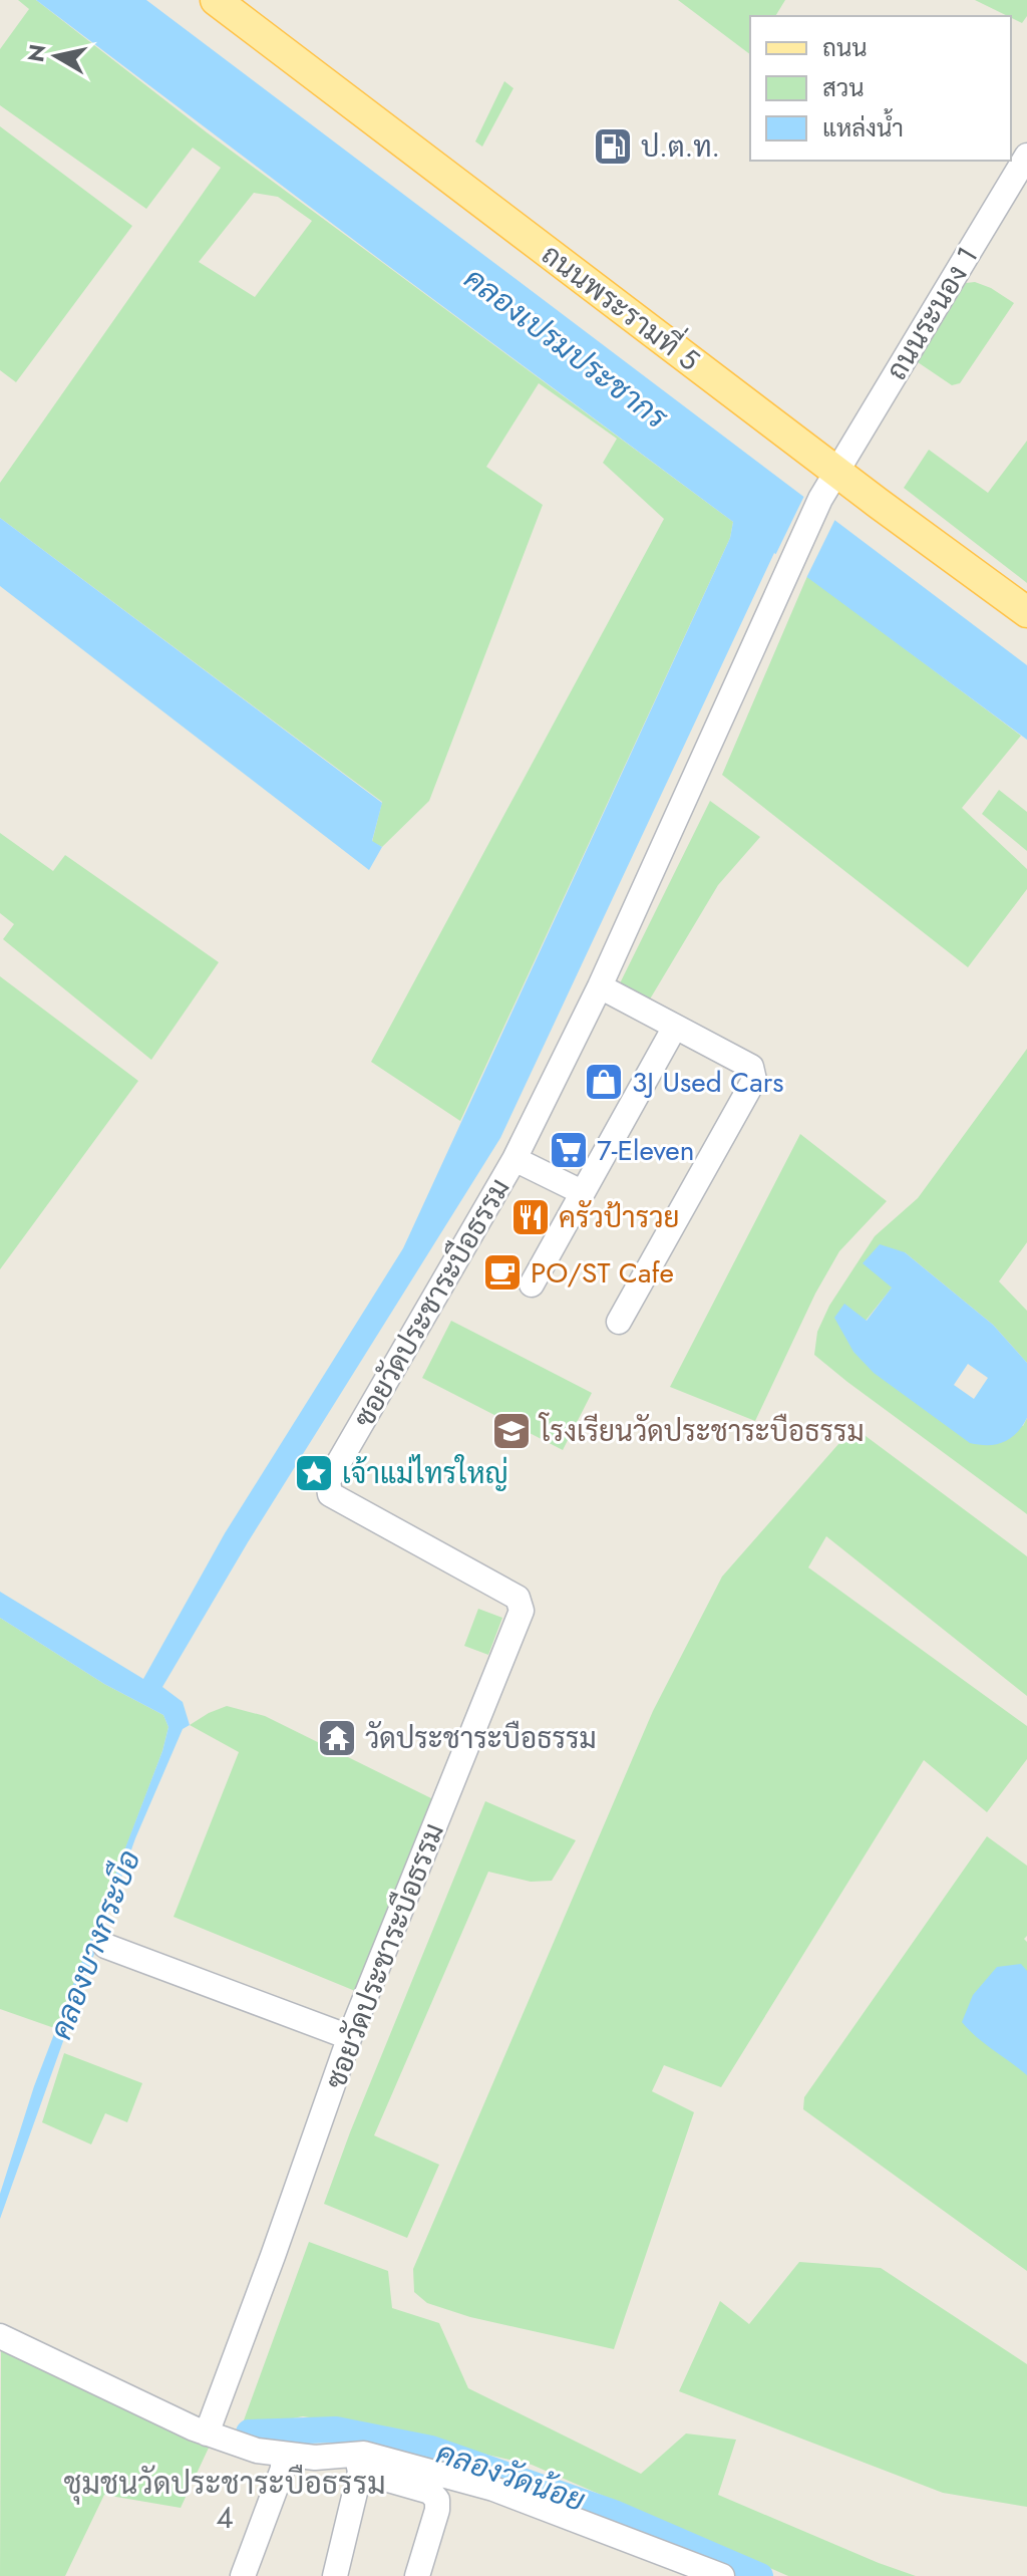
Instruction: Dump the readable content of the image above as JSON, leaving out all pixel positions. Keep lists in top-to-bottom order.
{
  "streets": {
    "main road": ["ถนนพระรามที่ 5"],
    "street": ["ถนนระนอง 1", "ซอยวัดประชาระบือธรรม"]
  },
  "crossings": [
    ["ถนนพระรามที่ 5", "ถนนระนอง 1"],
    ["ถนนระนอง 1", "ซอยวัดประชาระบือธรรม"]
  ],
  "districts": ["ชุมชนวัดประชาระบือธรรม 4"],
  "water": ["คลองเปรมประชากร", "คลองบางกระบือ", "คลองวัดน้อย"],
  "places": {
    "fuel station": ["ป.ต.ท."],
    "shop": ["3J Used Cars"],
    "supermarket": ["7-Eleven"],
    "restaurant": ["ครัวป้ารวย"],
    "cafe": ["PO/ST Cafe"],
    "school or university": ["โรงเรียนวัดประชาระบือธรรม"],
    "place": ["เจ้าแม่ไทรใหญ่"],
    "temple": ["วัดประชาระบือธรรม"]
  },
  "legend": ["ถนน", "สวน", "แหล่งน้ำ"],
  "north": "left"
}
